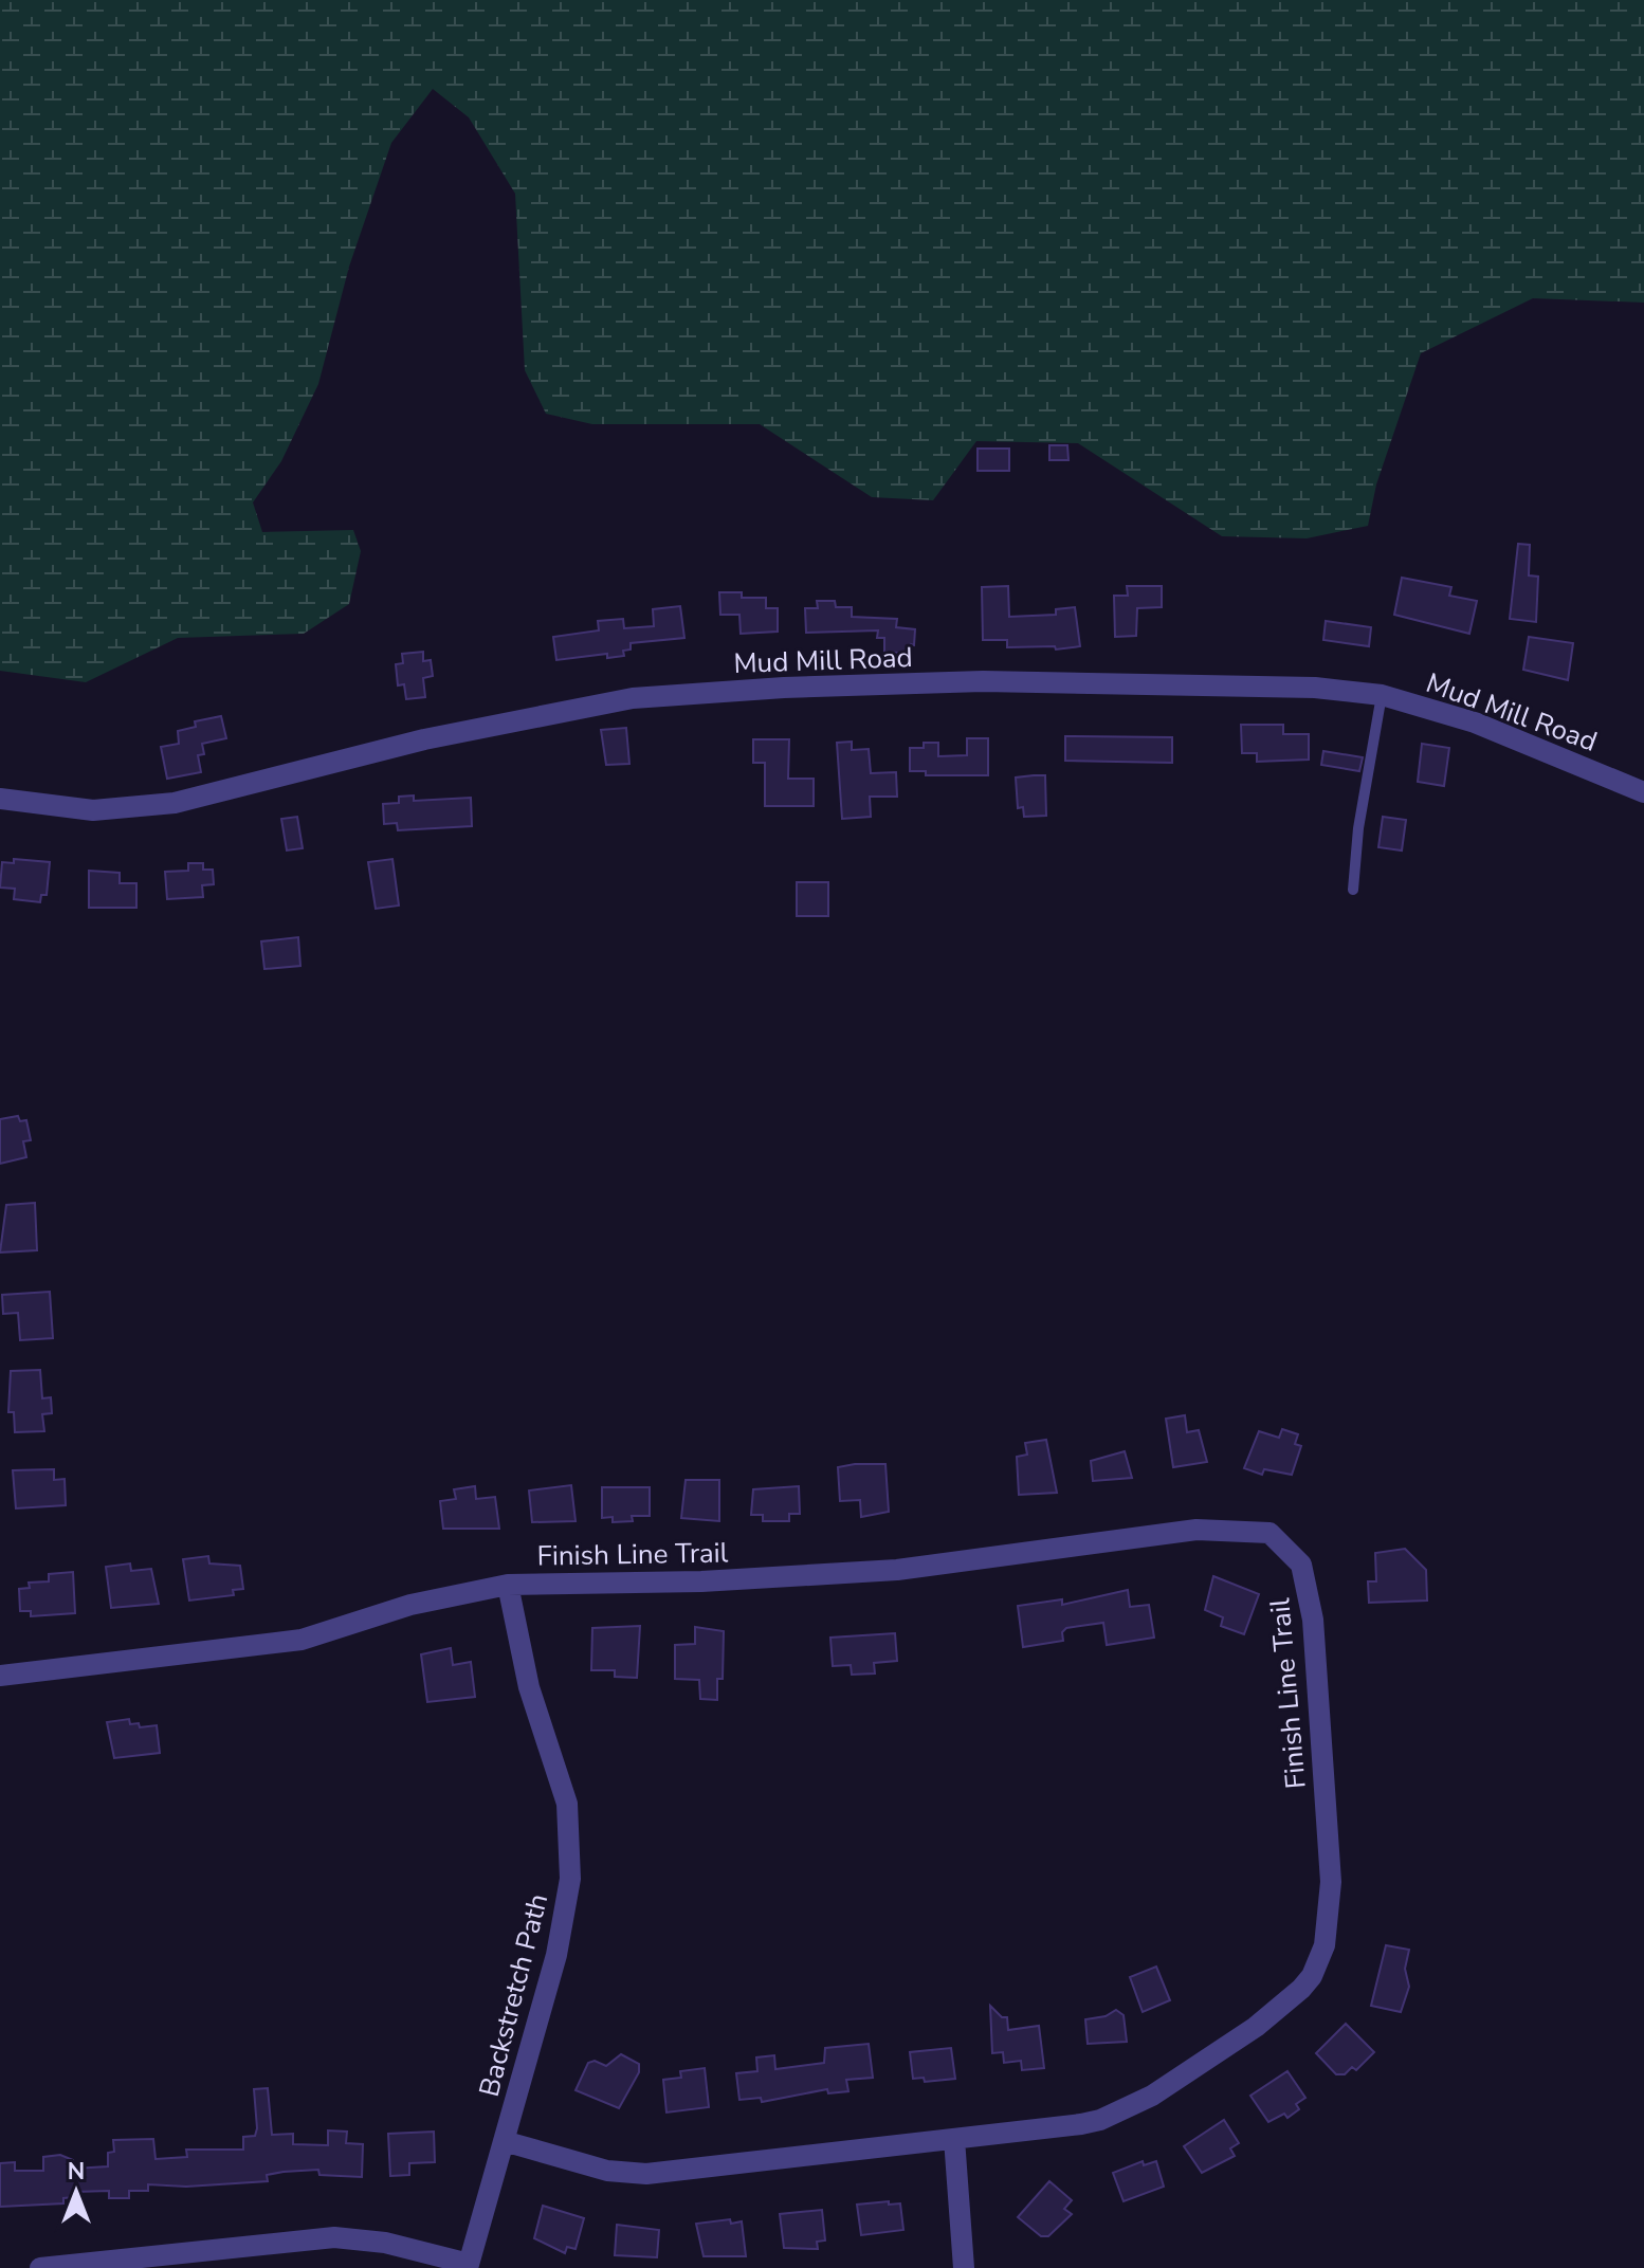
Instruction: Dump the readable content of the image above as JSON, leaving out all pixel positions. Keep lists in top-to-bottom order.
{
  "streets": {
    "street": ["Mud Mill Road", "Finish Line Trail", "Backstretch Path"]
  },
  "crossings": [
    ["Finish Line Trail", "Backstretch Path"]
  ],
  "north": "top"
}
